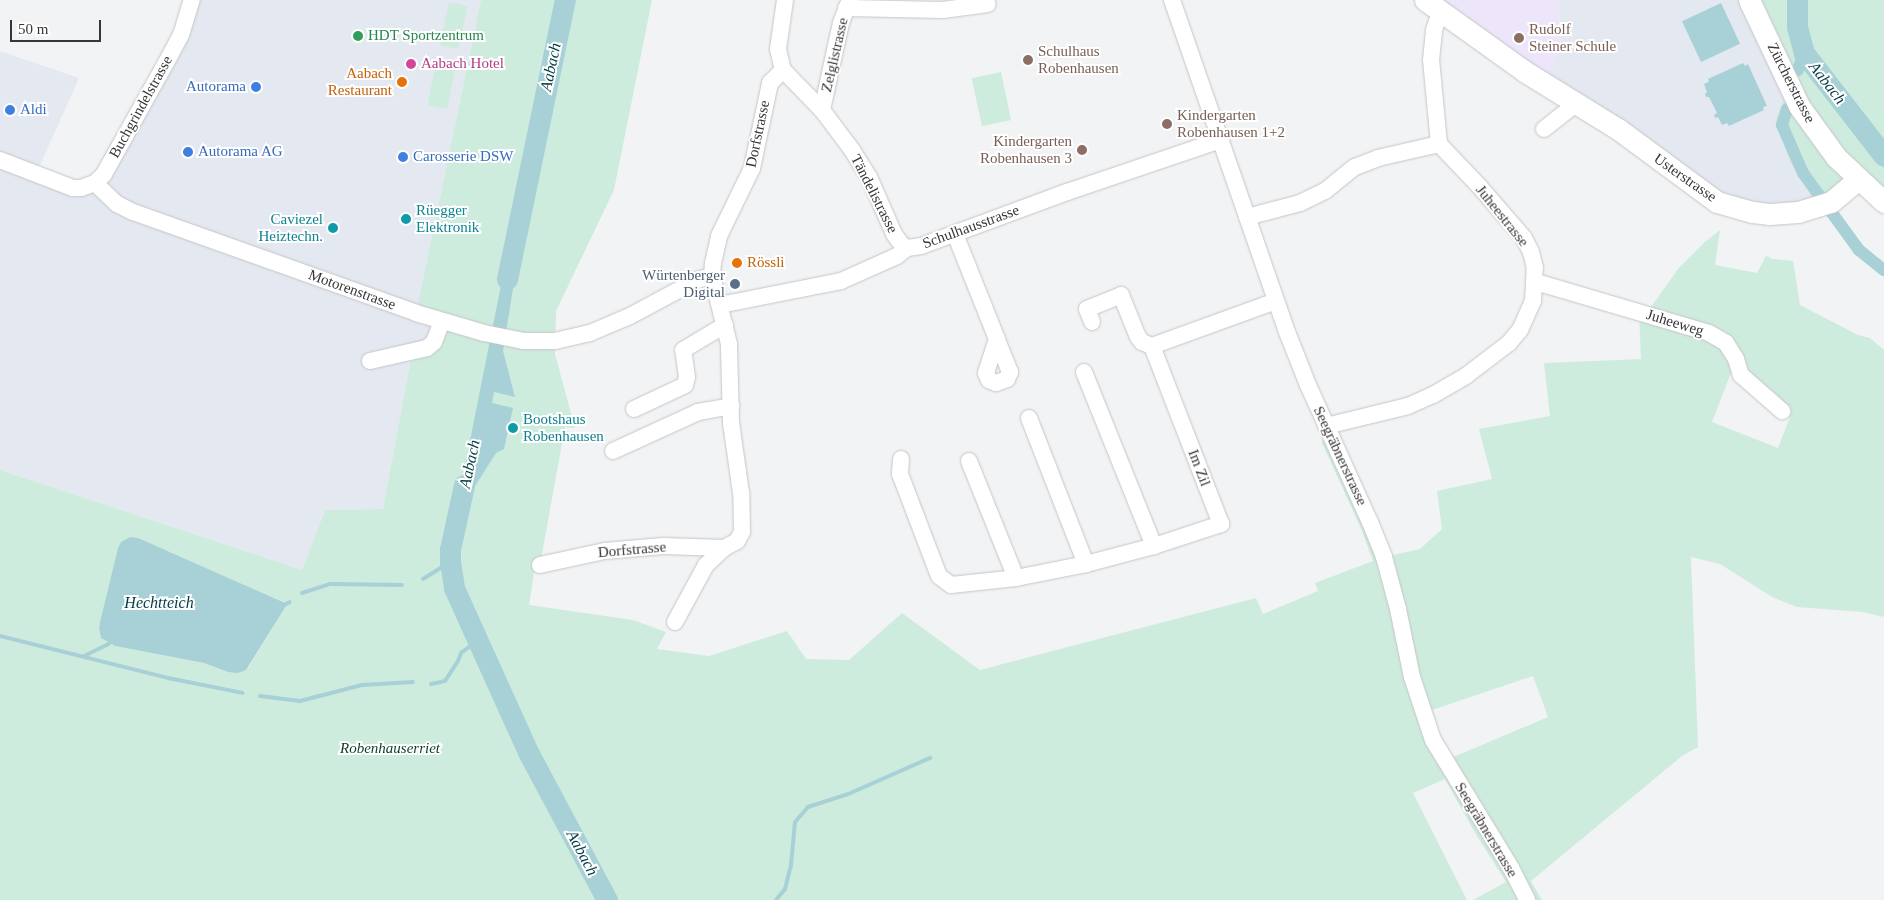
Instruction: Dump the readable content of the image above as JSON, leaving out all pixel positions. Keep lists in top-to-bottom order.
{
  "streets": {
    "main road": ["Zürcherstrasse", "Usterstrasse"],
    "street": [
      "Zelglistrasse",
      "Buchgrindelstrasse",
      "Dorfstrasse",
      "Tändelistrasse",
      "Juheestrasse",
      "Schulhausstrasse",
      "Motorenstrasse",
      "Juheeweg",
      "Seegräbnerstrasse",
      "Im Zil"
    ]
  },
  "crossings": [
    ["Zelglistrasse", "Tändelistrasse"],
    ["Zürcherstrasse", "Usterstrasse"],
    ["Buchgrindelstrasse", "Motorenstrasse"],
    ["Dorfstrasse", "Tändelistrasse"],
    ["Dorfstrasse", "Schulhausstrasse"],
    ["Dorfstrasse", "Motorenstrasse"],
    ["Tändelistrasse", "Schulhausstrasse"],
    ["Juheestrasse", "Juheeweg"],
    ["Juheestrasse", "Seegräbnerstrasse"],
    ["Schulhausstrasse", "Seegräbnerstrasse"]
  ],
  "water": ["Aabach", "Hechtteich"],
  "parks": ["Robenhauserriet"],
  "places": [
    "HDT Sportzentrum",
    "Rudolf Steiner Schule",
    "Schulhaus Robenhausen",
    "Aabach Hotel",
    "Aabach Restaurant",
    "Autorama",
    "Aldi",
    "Kindergarten Robenhausen 1+2",
    "Kindergarten Robenhausen 3",
    "Autorama AG",
    "Carosserie DSW",
    "Rüegger Elektronik",
    "Caviezel Heiztechn.",
    "Rössli",
    "Würtenberger Digital",
    "Bootshaus Robenhausen"
  ],
  "scale_bar": "50 m"
}
